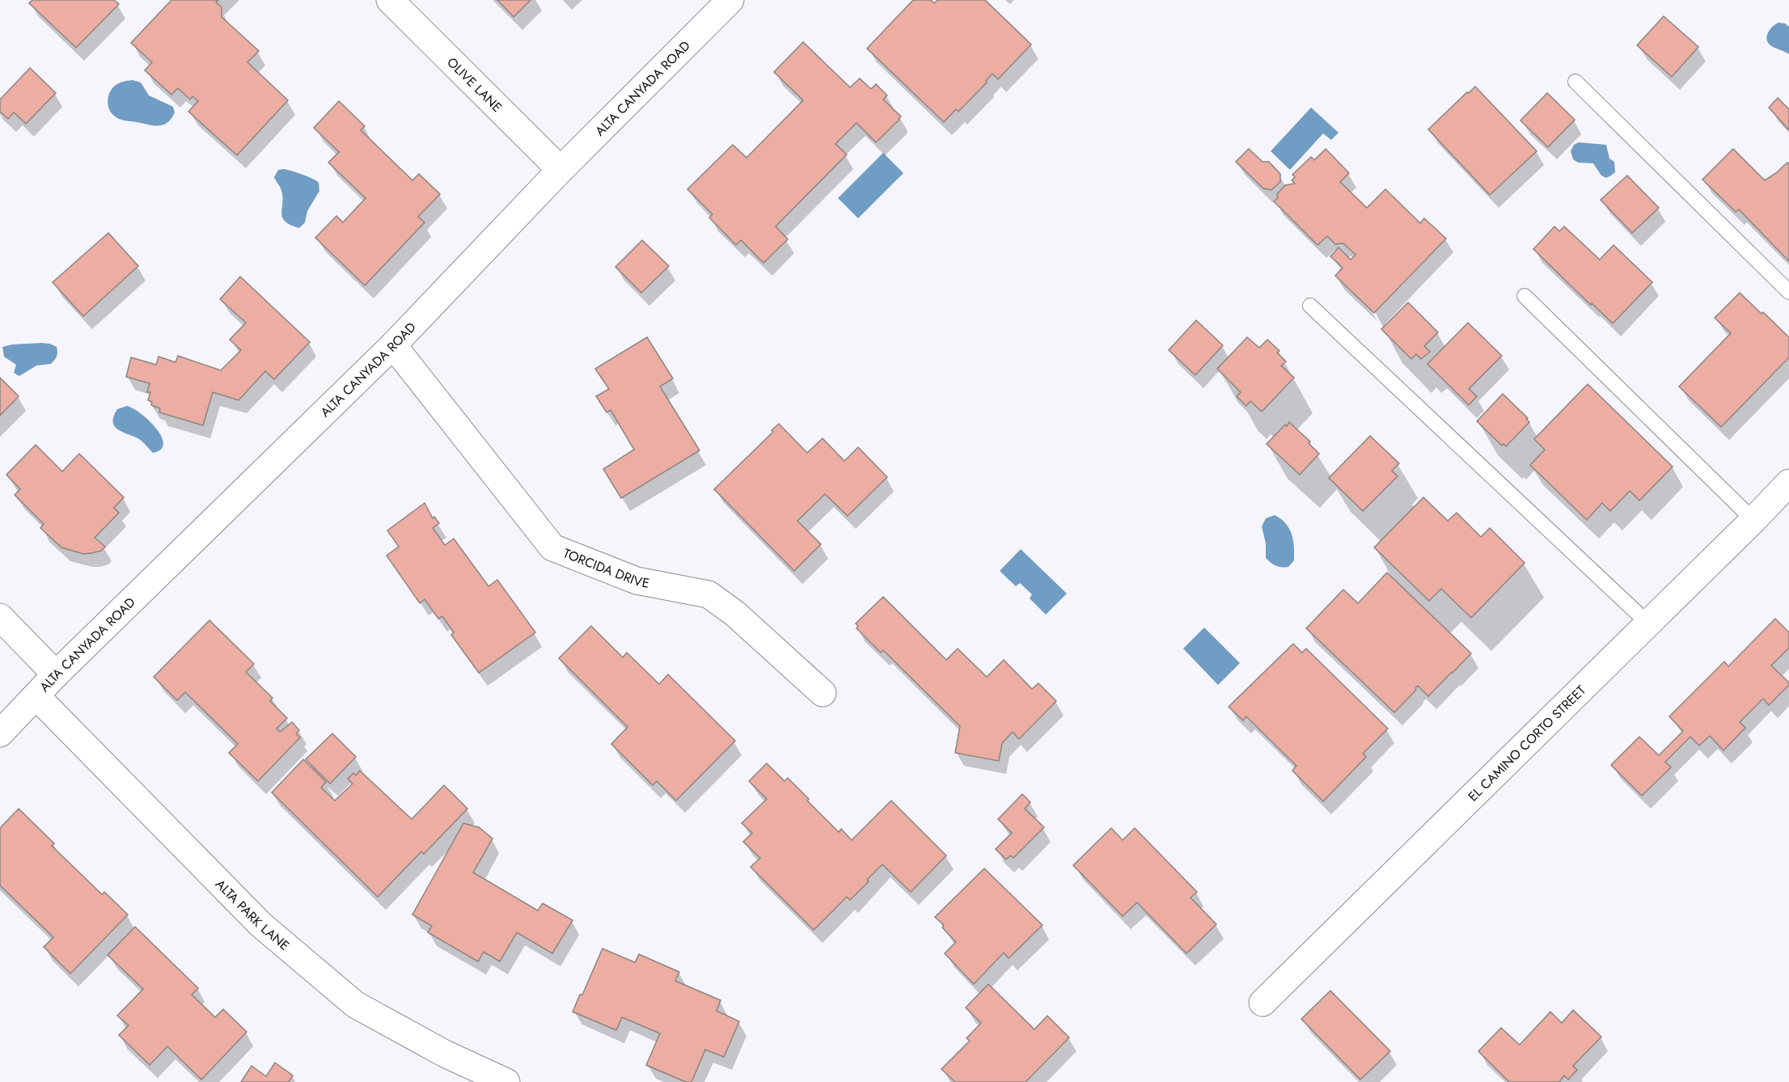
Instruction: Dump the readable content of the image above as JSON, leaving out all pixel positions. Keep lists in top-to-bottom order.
{
  "streets": {
    "street": [
      "OLIVE LANE",
      "ALTA CANYADA ROAD",
      "TORCIDA DRIVE",
      "EL CAMINO CORTO STREET",
      "ALTA PARK LANE"
    ]
  },
  "crossings": [
    ["OLIVE LANE", "ALTA CANYADA ROAD"],
    ["ALTA CANYADA ROAD", "TORCIDA DRIVE"],
    ["ALTA CANYADA ROAD", "ALTA PARK LANE"]
  ]
}
